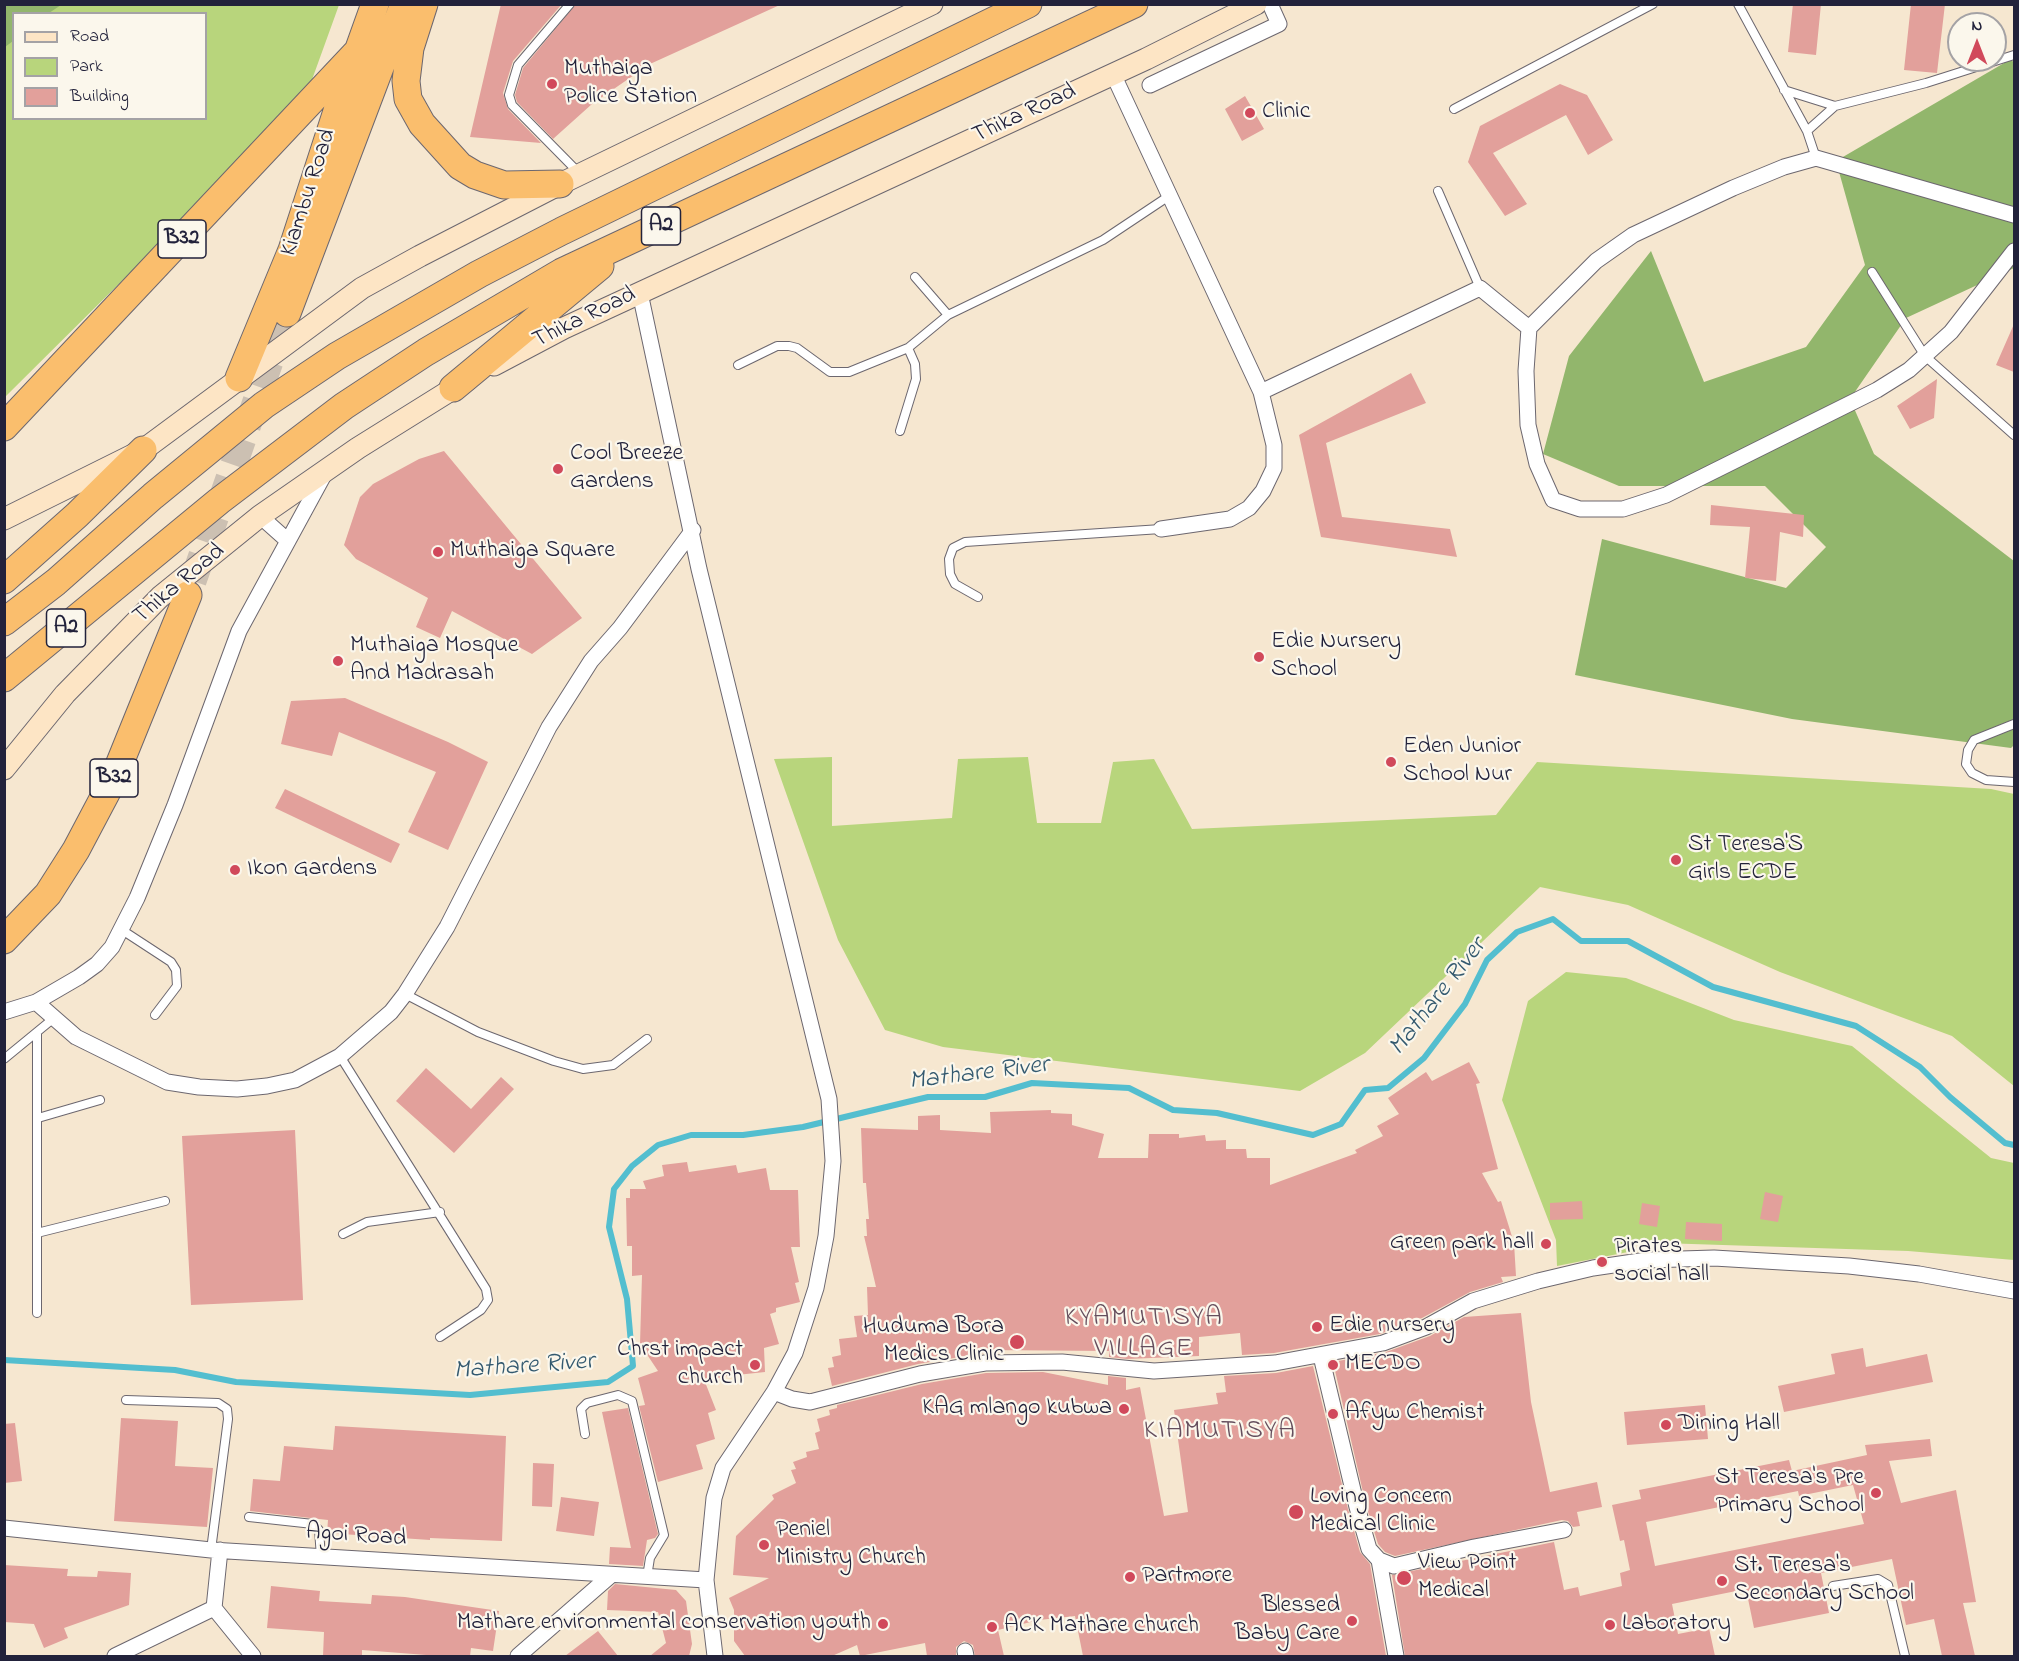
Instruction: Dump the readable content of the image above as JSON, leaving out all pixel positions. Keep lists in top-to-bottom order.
{
  "streets": {
    "highway": [
      "Thika Road",
      "Kiambu Road",
      "A2",
      "B32"
    ],
    "street": ["Agoi Road"]
  },
  "crossings": [
    ["Kiambu Road", "B32"]
  ],
  "districts": ["KYAMUTISYA VILLAGE", "KIAMUTISYA"],
  "water": ["Mathare River"],
  "places": [
    "Muthaiga Police Station",
    "Clinic",
    "Cool Breeze Gardens",
    "Muthaiga Square",
    "Edie Nursery School",
    "Muthaiga Mosque And Madrasah",
    "Eden Junior School Nur",
    "St Teresa'S Girls ECDE",
    "Ikon Gardens",
    "Green park hall",
    "Pirates social hall",
    "Edie nursery",
    "Huduma Bora Medics Clinic",
    "Chrst impact church",
    "MECDO",
    "KAG mlango kubwa",
    "Afyw Chemist",
    "Dining Hall",
    "St Teresa's Pre Primary School",
    "Loving Concern Medical Clinic",
    "Peniel Ministry Church",
    "Partmore",
    "View Point Medical",
    "St. Teresa's Secondary School",
    "Blessed Baby Care",
    "Mathare environmental conservation youth",
    "Laboratory",
    "ACK Mathare church"
  ],
  "legend": ["Road", "Park", "Building"],
  "north": "top"
}
